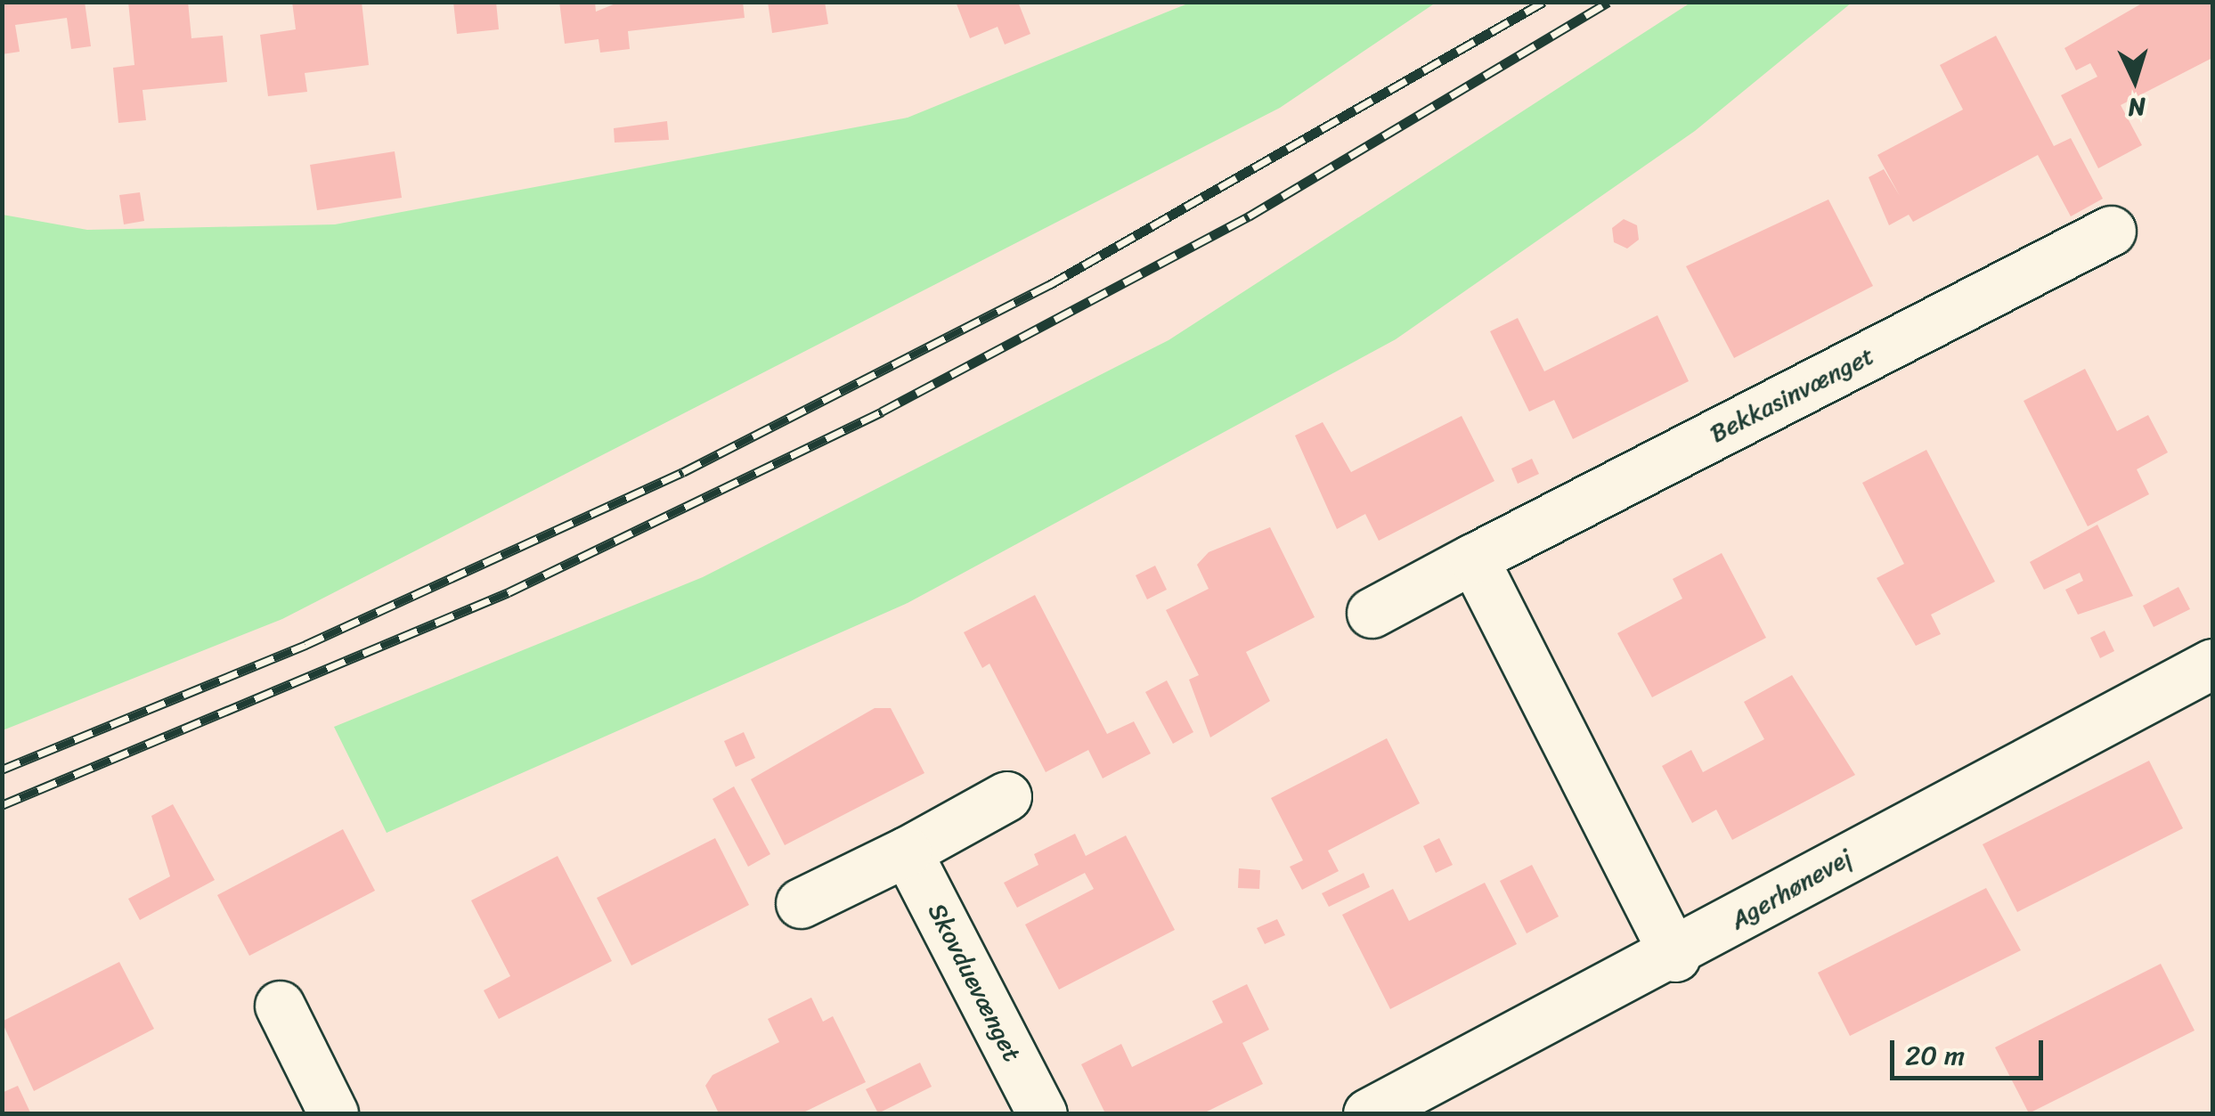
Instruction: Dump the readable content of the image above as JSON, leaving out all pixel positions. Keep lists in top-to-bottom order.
{
  "streets": {
    "street": ["Bekkasinvænget", "Agerhønevej", "Skovduevænget"]
  },
  "scale_bar": "20 m",
  "north": "bottom"
}
